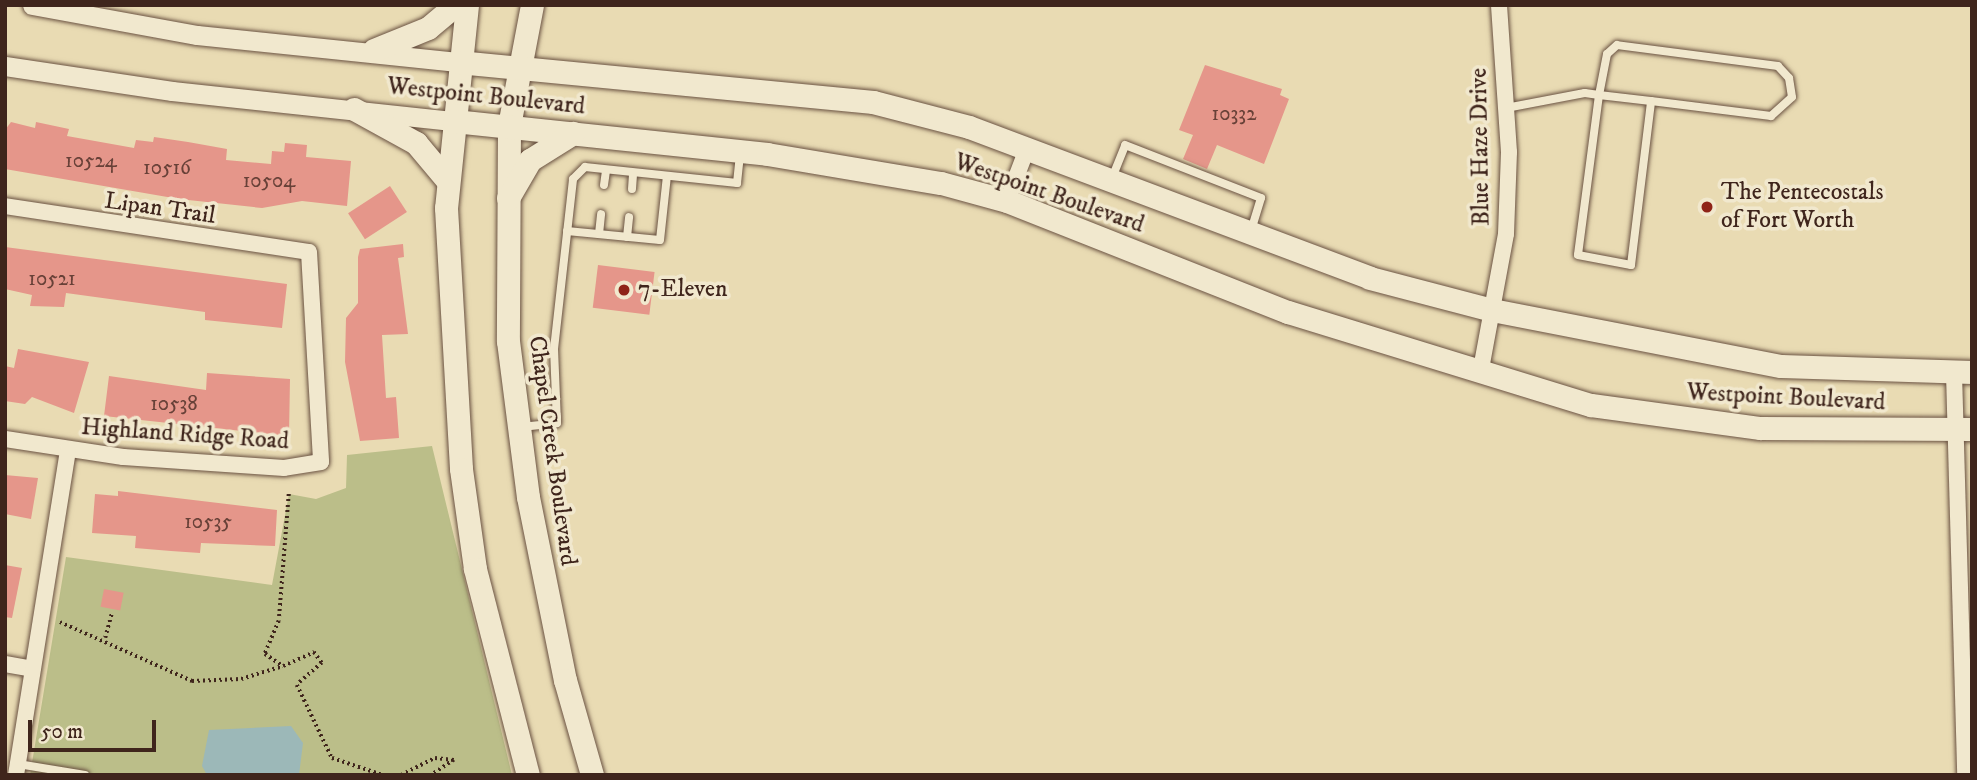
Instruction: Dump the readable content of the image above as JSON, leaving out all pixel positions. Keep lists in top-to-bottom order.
{
  "streets": {
    "main road": ["Westpoint Boulevard", "Chapel Creek Boulevard"],
    "street": ["Blue Haze Drive", "Lipan Trail", "Highland Ridge Road"]
  },
  "crossings": [
    ["Westpoint Boulevard", "Blue Haze Drive"],
    ["Westpoint Boulevard", "Chapel Creek Boulevard"],
    ["Lipan Trail", "Highland Ridge Road"]
  ],
  "places": ["The Pentecostals of Fort Worth", "7-Eleven"],
  "house_numbers": [
    "10332",
    "10524",
    "10516",
    "10504",
    "10521",
    "10538",
    "10535"
  ],
  "scale_bar": "50 m"
}
